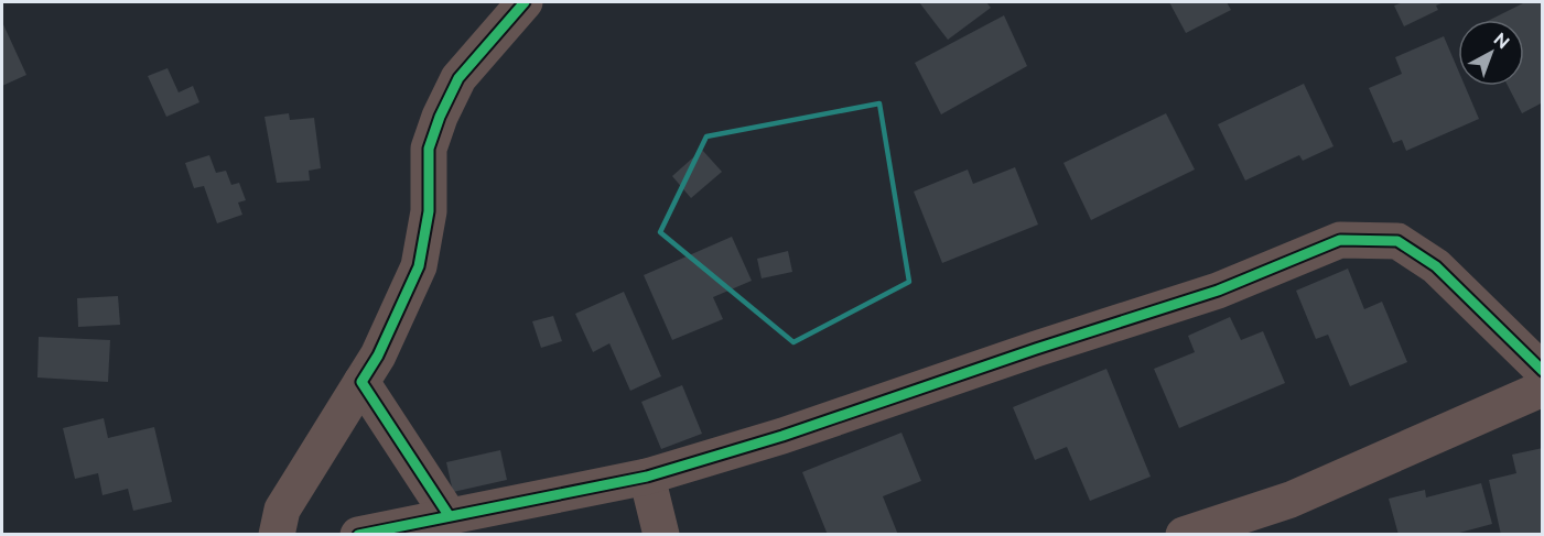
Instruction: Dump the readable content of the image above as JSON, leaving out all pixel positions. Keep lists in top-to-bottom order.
{
  "north": "top right"
}
